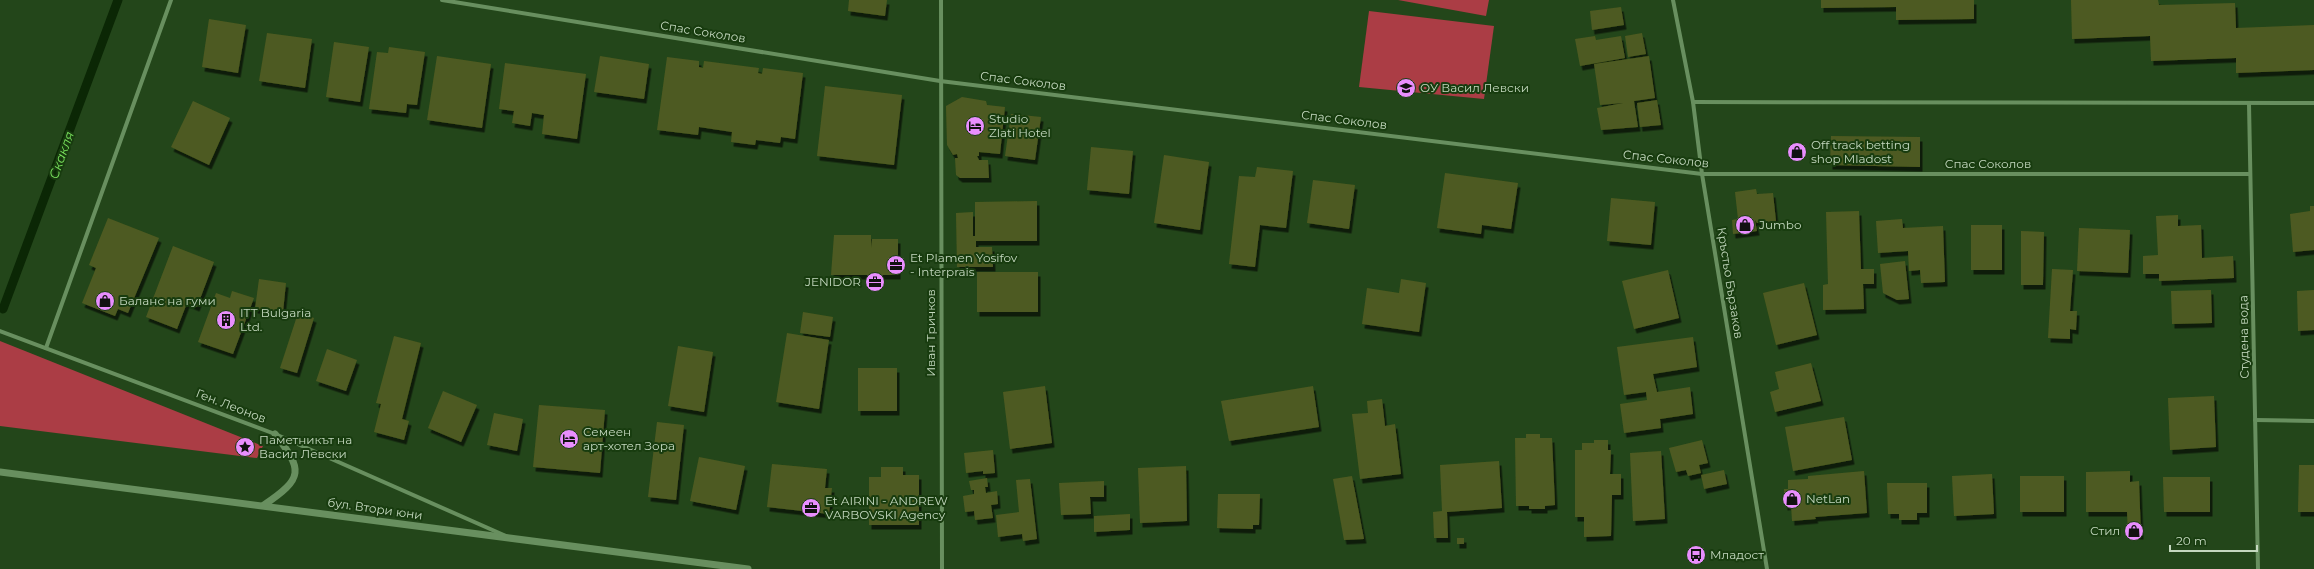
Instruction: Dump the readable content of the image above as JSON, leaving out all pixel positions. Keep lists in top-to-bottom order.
{
  "streets": {
    "street": [
      "Спас Соколов",
      "Кръстьо Бързаков",
      "Иван Тричков",
      "Студена вода",
      "Ген. Леонов",
      "бул. Втори юни"
    ]
  },
  "crossings": [
    ["Спас Соколов", "Кръстьо Бързаков"],
    ["Спас Соколов", "Иван Тричков"],
    ["Спас Соколов", "Студена вода"],
    ["Ген. Леонов", "бул. Втори юни"]
  ],
  "water": ["Скакля"],
  "places": {
    "school or university": ["ОУ Васил Левски"],
    "hotel": ["Studio Zlati Hotel", "Семеен арт-хотел Зора"],
    "shop": [
      "Off track betting shop Mladost",
      "Jumbo",
      "Баланс на гуми",
      "NetLan",
      "Стил"
    ],
    "office": ["Et Plamen Yosifov - Interprais", "JENIDOR", "Et AIRINI - ANDREW VARBOVSKI Agency"],
    "building": ["ITT Bulgaria Ltd."],
    "place": ["Паметникът на Васил Левски"],
    "bus stop": ["Младост"]
  },
  "scale_bar": "20 m"
}
